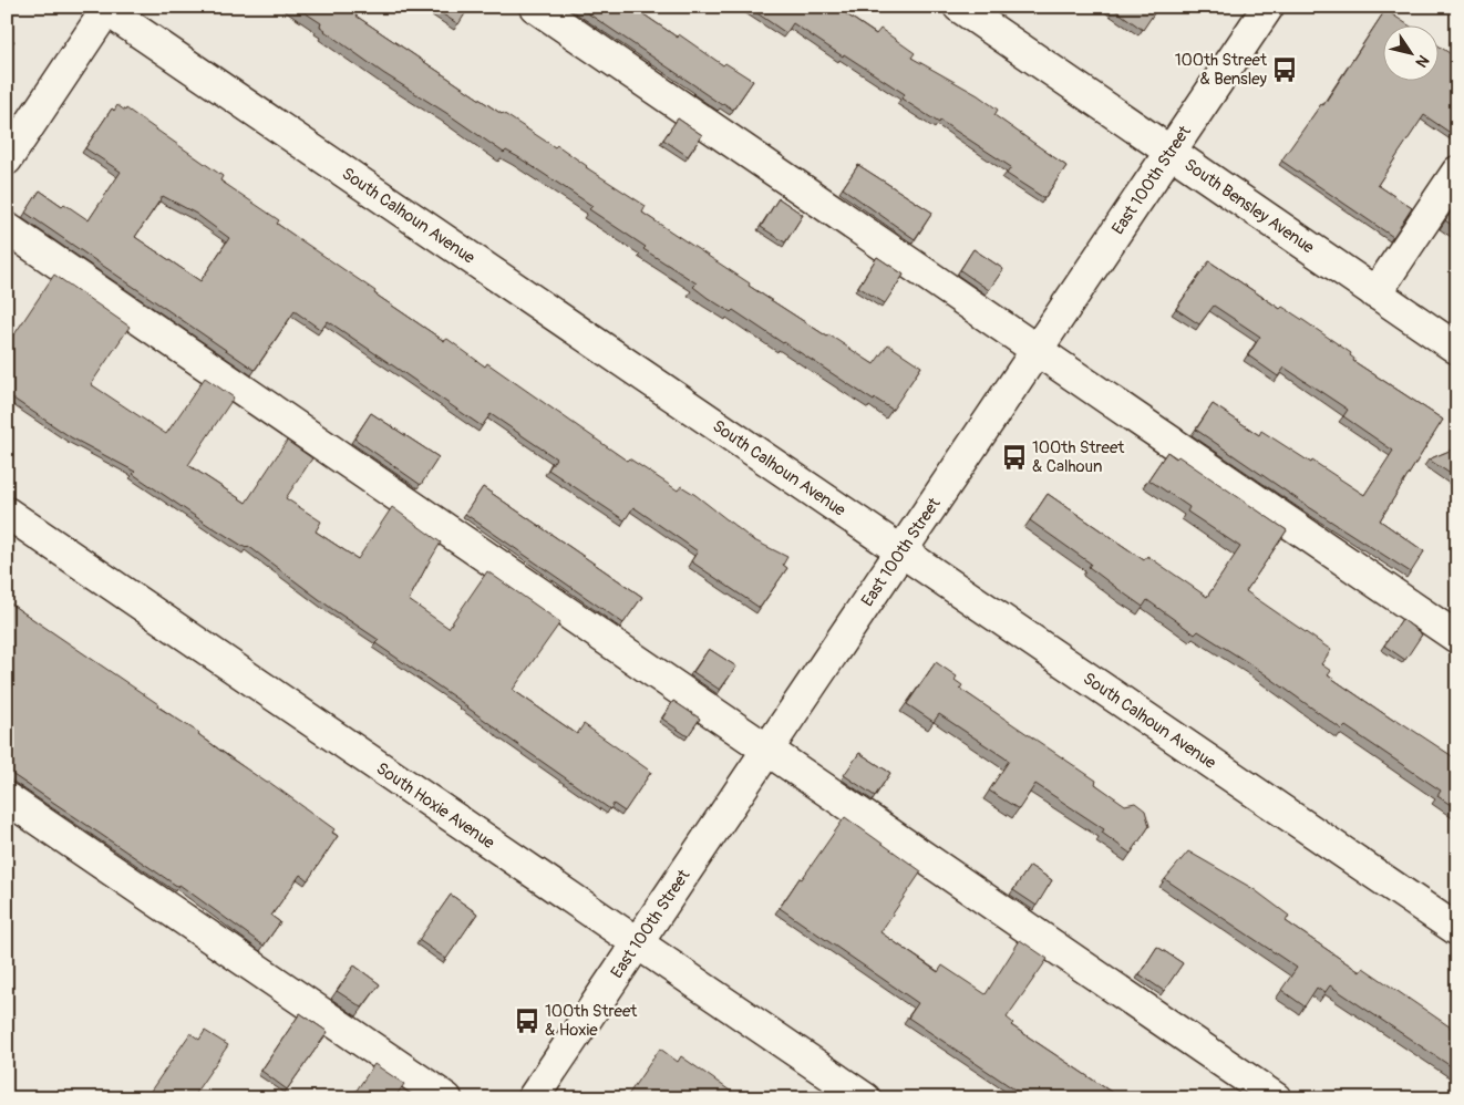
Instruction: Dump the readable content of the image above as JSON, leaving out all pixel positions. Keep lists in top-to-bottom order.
{
  "streets": {
    "street": [
      "East 100th Street",
      "South Bensley Avenue",
      "South Calhoun Avenue",
      "South Hoxie Avenue"
    ]
  },
  "crossings": [
    ["East 100th Street", "South Bensley Avenue"],
    ["East 100th Street", "South Calhoun Avenue"],
    ["East 100th Street", "South Hoxie Avenue"]
  ],
  "places": {
    "bus stop": ["100th Street & Bensley", "100th Street & Calhoun", "100th Street & Hoxie"]
  },
  "north": "bottom right"
}
